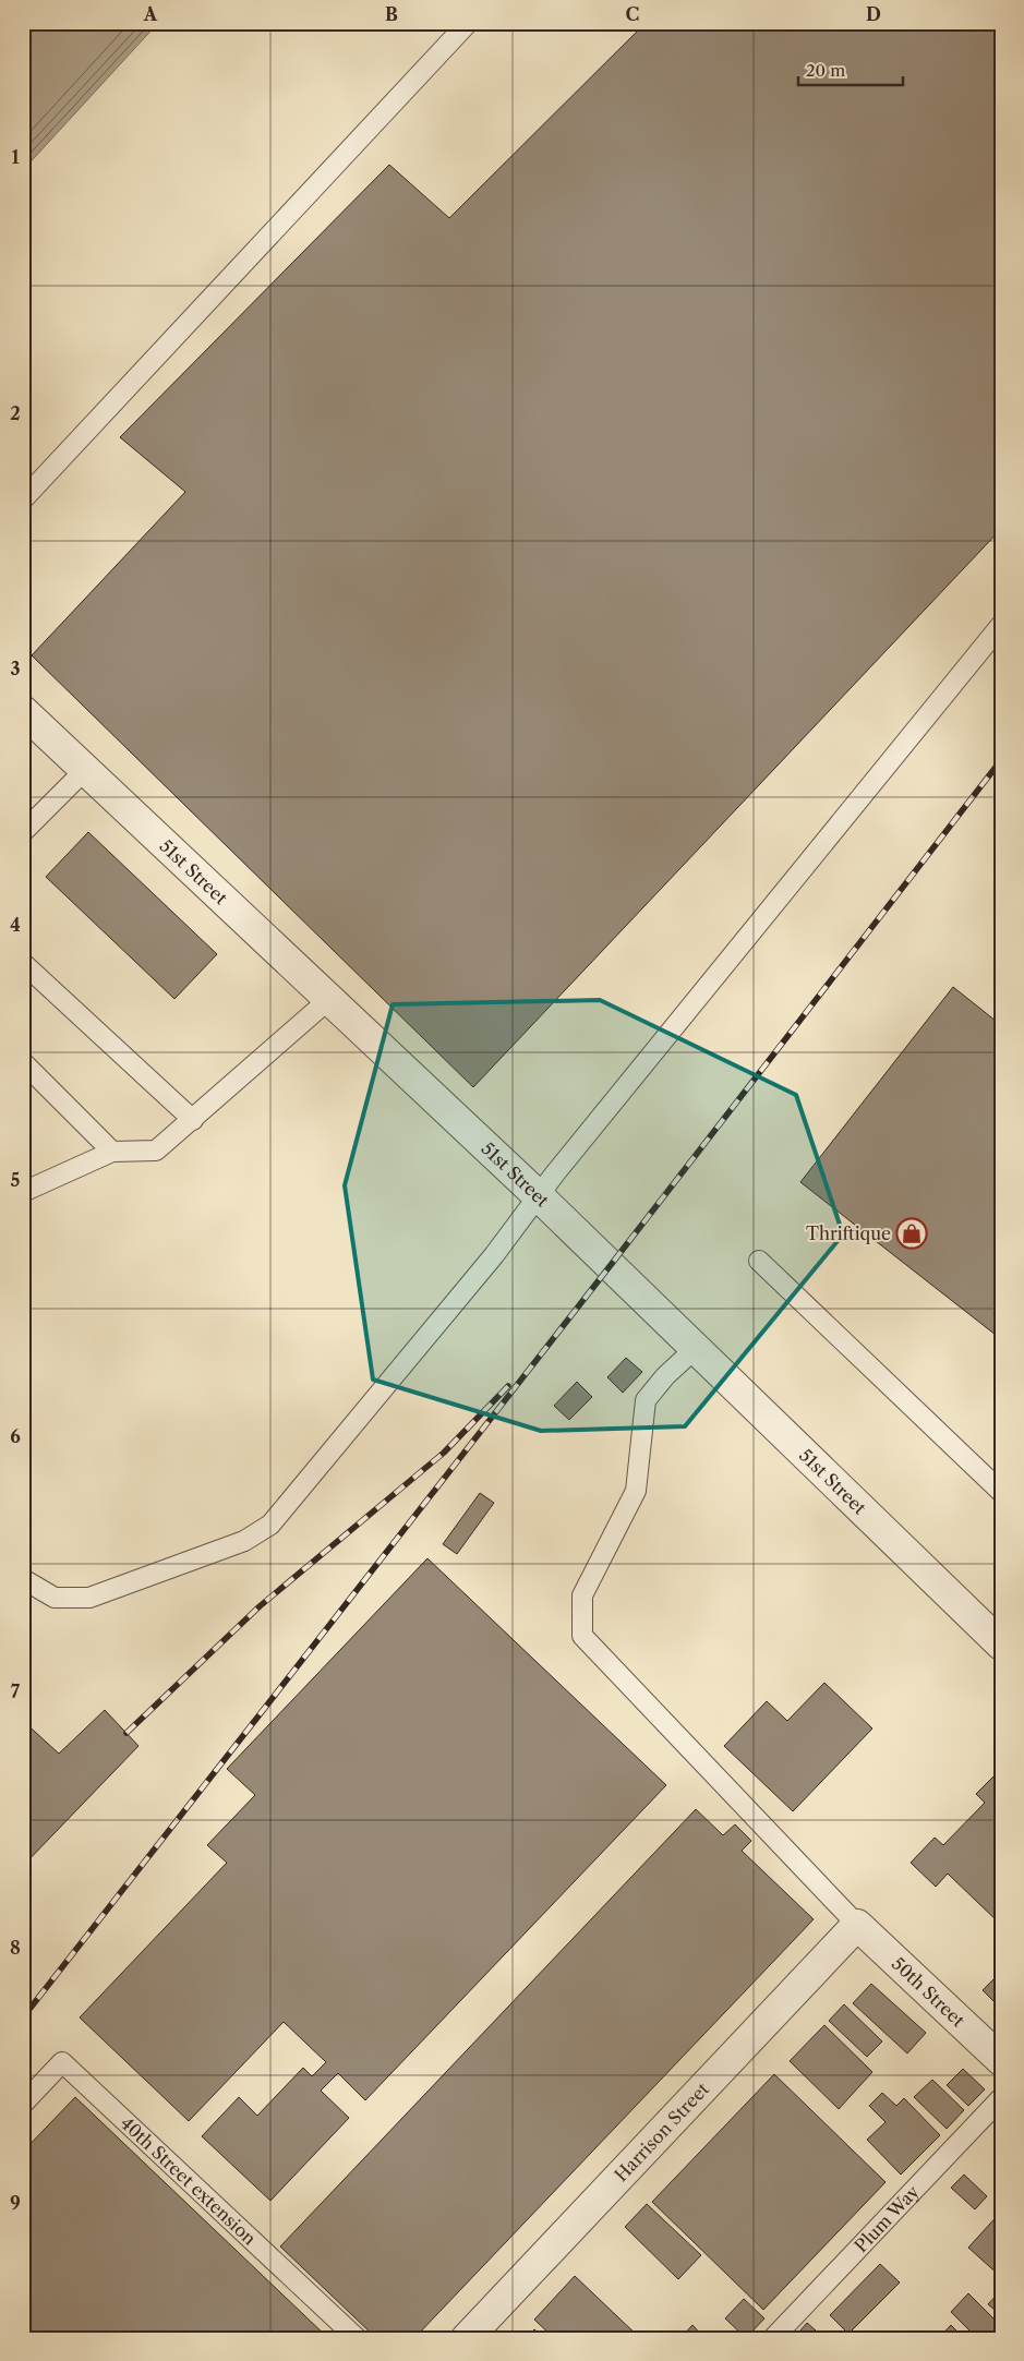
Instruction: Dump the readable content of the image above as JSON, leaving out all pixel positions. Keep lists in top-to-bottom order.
{
  "streets": {
    "street": ["51st Street", "50th Street", "Harrison Street"],
    "lane": ["40th Street extension", "Plum Way"]
  },
  "crossings": [
    ["50th Street", "Harrison Street"]
  ],
  "places": {
    "shop": ["Thriftique"]
  },
  "scale_bar": "20 m",
  "grid": {
    "columns": [
      "A",
      "B",
      "C",
      "D"
    ],
    "rows": [
      "1",
      "2",
      "3",
      "4",
      "5",
      "6",
      "7",
      "8",
      "9"
    ]
  }
}
